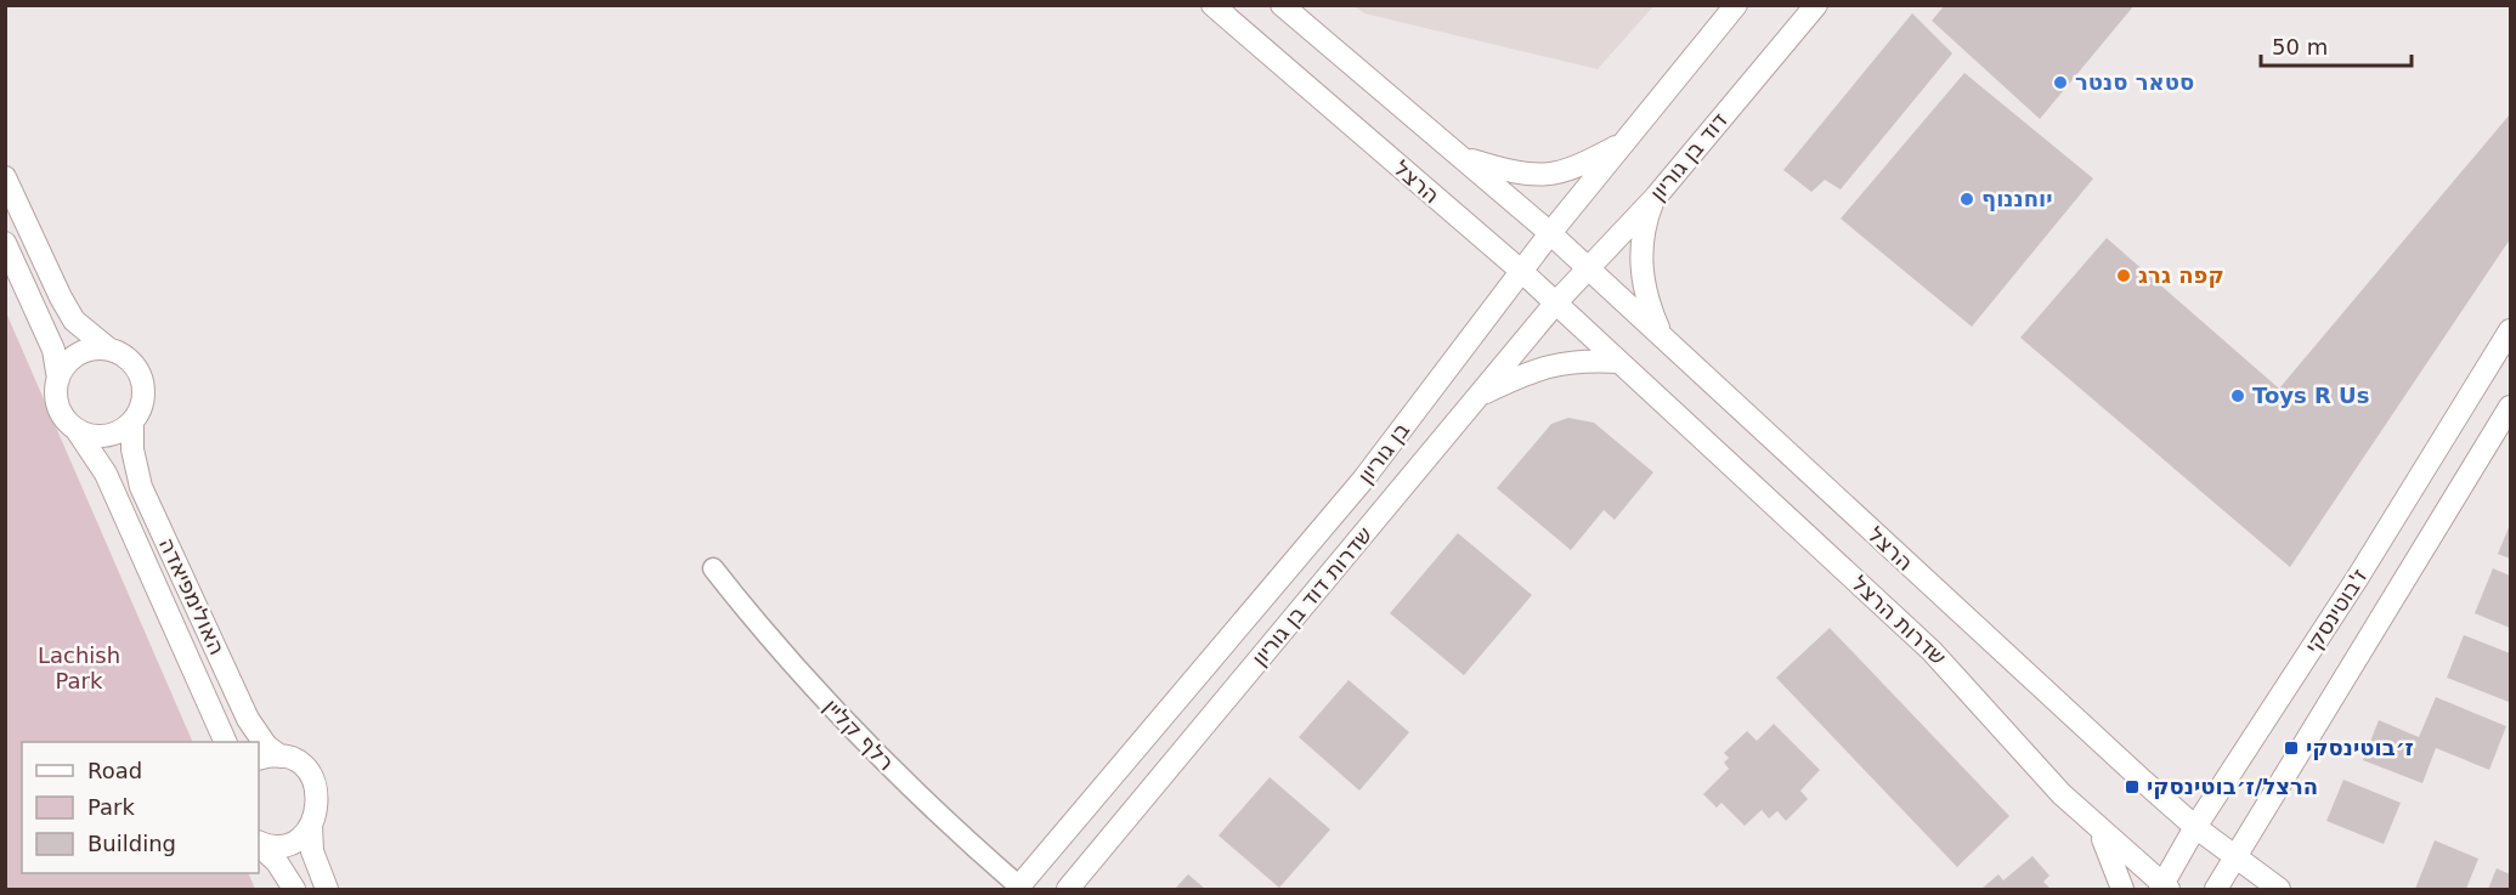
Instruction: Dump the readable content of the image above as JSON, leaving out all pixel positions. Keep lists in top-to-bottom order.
{
  "streets": {
    "main road": [
      "דוד בן גוריון",
      "הרצל",
      "בן גוריון",
      "האולימפיאדה",
      "שדרות דוד בן גוריון",
      "ז'בוטינסקי",
      "שדרות הרצל"
    ],
    "street": ["רלף קליין"]
  },
  "crossings": [
    ["דוד בן גוריון", "הרצל"],
    ["דוד בן גוריון", "שדרות דוד בן גוריון"],
    ["הרצל", "בן גוריון"],
    ["הרצל", "שדרות דוד בן גוריון"],
    ["הרצל", "ז'בוטינסקי"],
    ["הרצל", "שדרות הרצל"],
    ["בן גוריון", "רלף קליין"],
    ["ז'בוטינסקי", "שדרות הרצל"]
  ],
  "parks": ["Lachish Park"],
  "places": {
    "other": [
      "סטאר סנטר",
      "יוחננוף",
      "קפה גרג",
      "Toys R Us"
    ],
    "transit": ["ז׳בוטינסקי", "הרצל/ז׳בוטינסקי"]
  },
  "legend": ["Road", "Park", "Building"],
  "scale_bar": "50 m"
}
